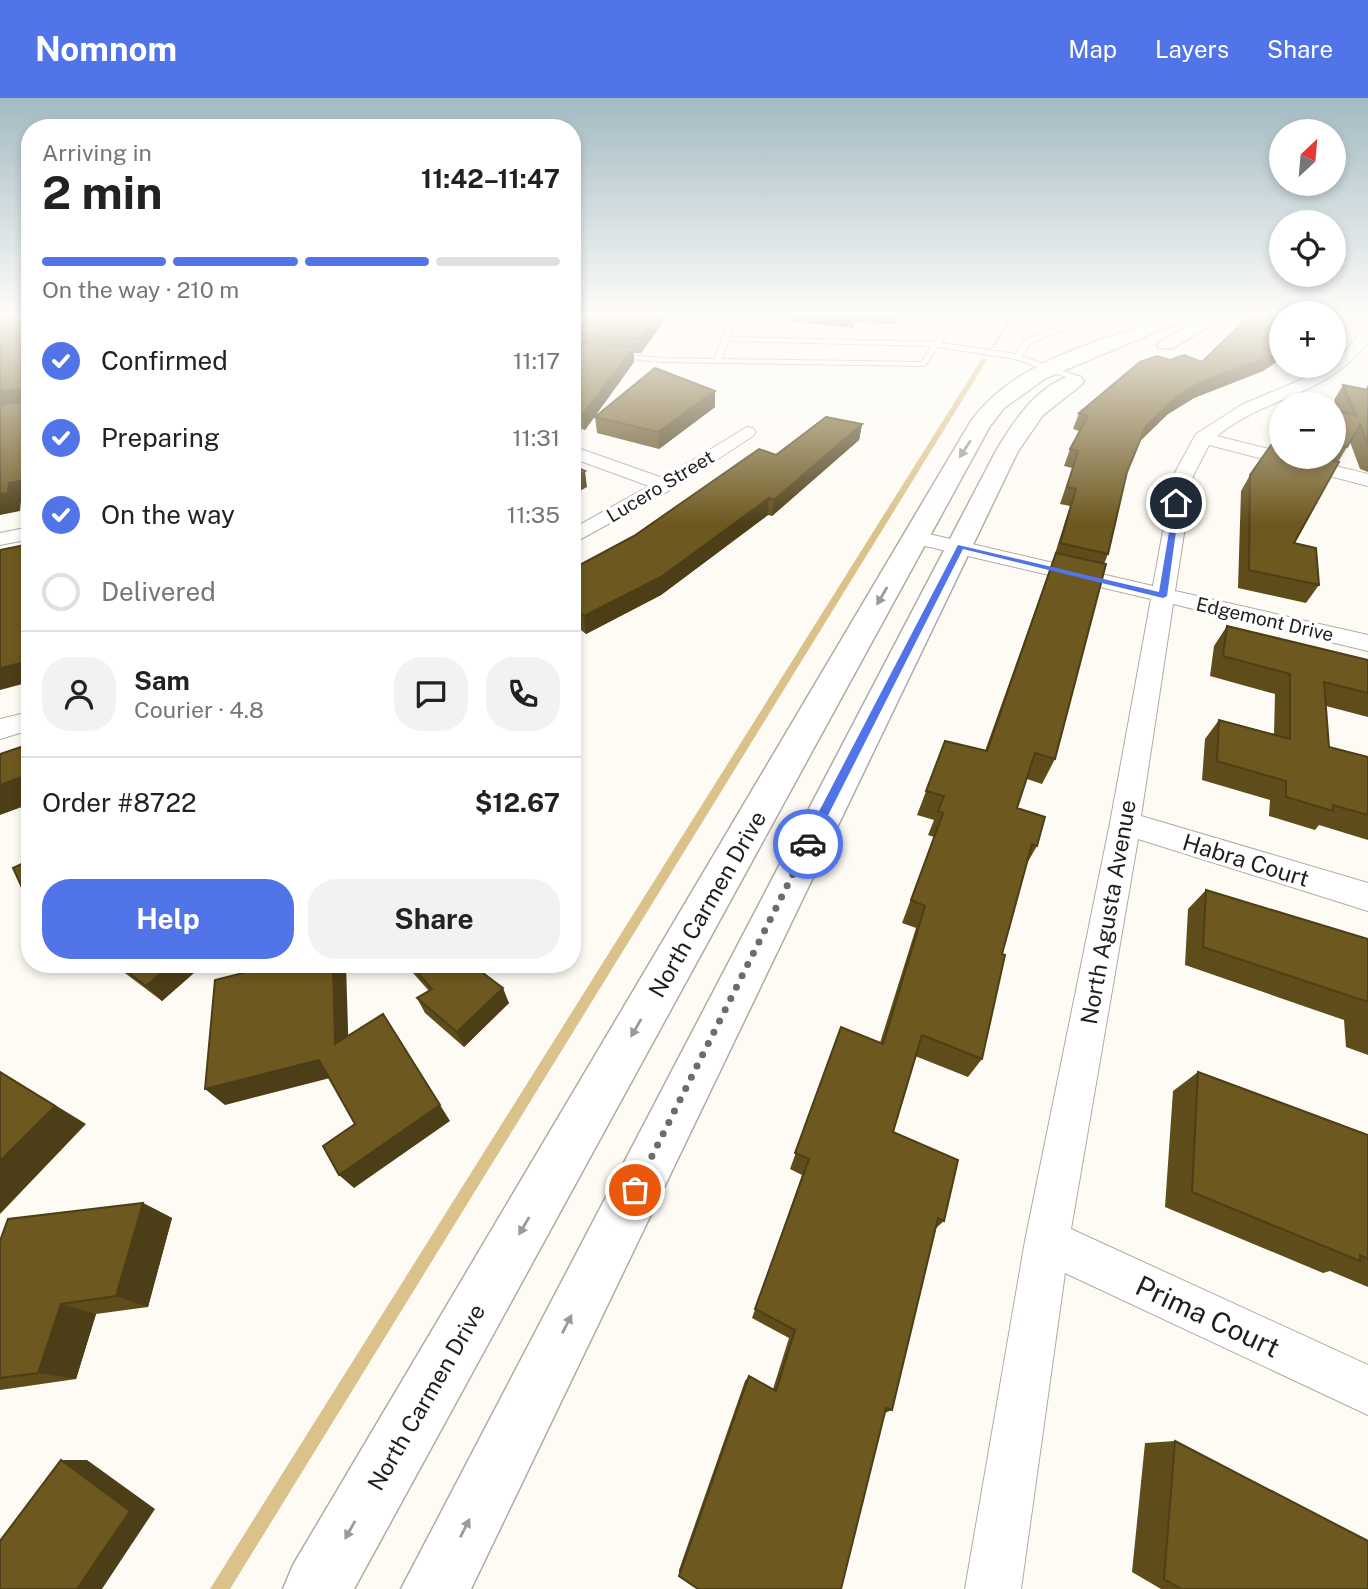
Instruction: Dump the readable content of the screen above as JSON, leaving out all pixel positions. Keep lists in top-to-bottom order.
{
  "streets": {
    "main road": ["North Carmen Drive"],
    "street": [
      "Lucero Street",
      "Edgemont Drive",
      "Habra Court",
      "North Agusta Avenue",
      "Prima Court"
    ]
  },
  "crossings": [
    ["Edgemont Drive", "North Carmen Drive"],
    ["Edgemont Drive", "North Agusta Avenue"],
    ["Habra Court", "North Agusta Avenue"],
    ["North Agusta Avenue", "Prima Court"]
  ],
  "north": "top right",
  "page": {
    "header": "Nomnom",
    "nav": ["Map", "Layers", "Share"],
    "map_buttons": ["+", "−"],
    "heading": ["2 min", "Arriving in", "11:42–11:47"],
    "panel": [
      "Sam",
      "Courier · 4.8",
      "Order #8722",
      "$12.67"
    ],
    "bar": "On the way · 210 m",
    "list": [
      ["Confirmed", "11:17"],
      ["Preparing", "11:31"],
      ["On the way", "11:35"],
      "Delivered"
    ],
    "buttons": ["Help", "Share"]
  }
}
